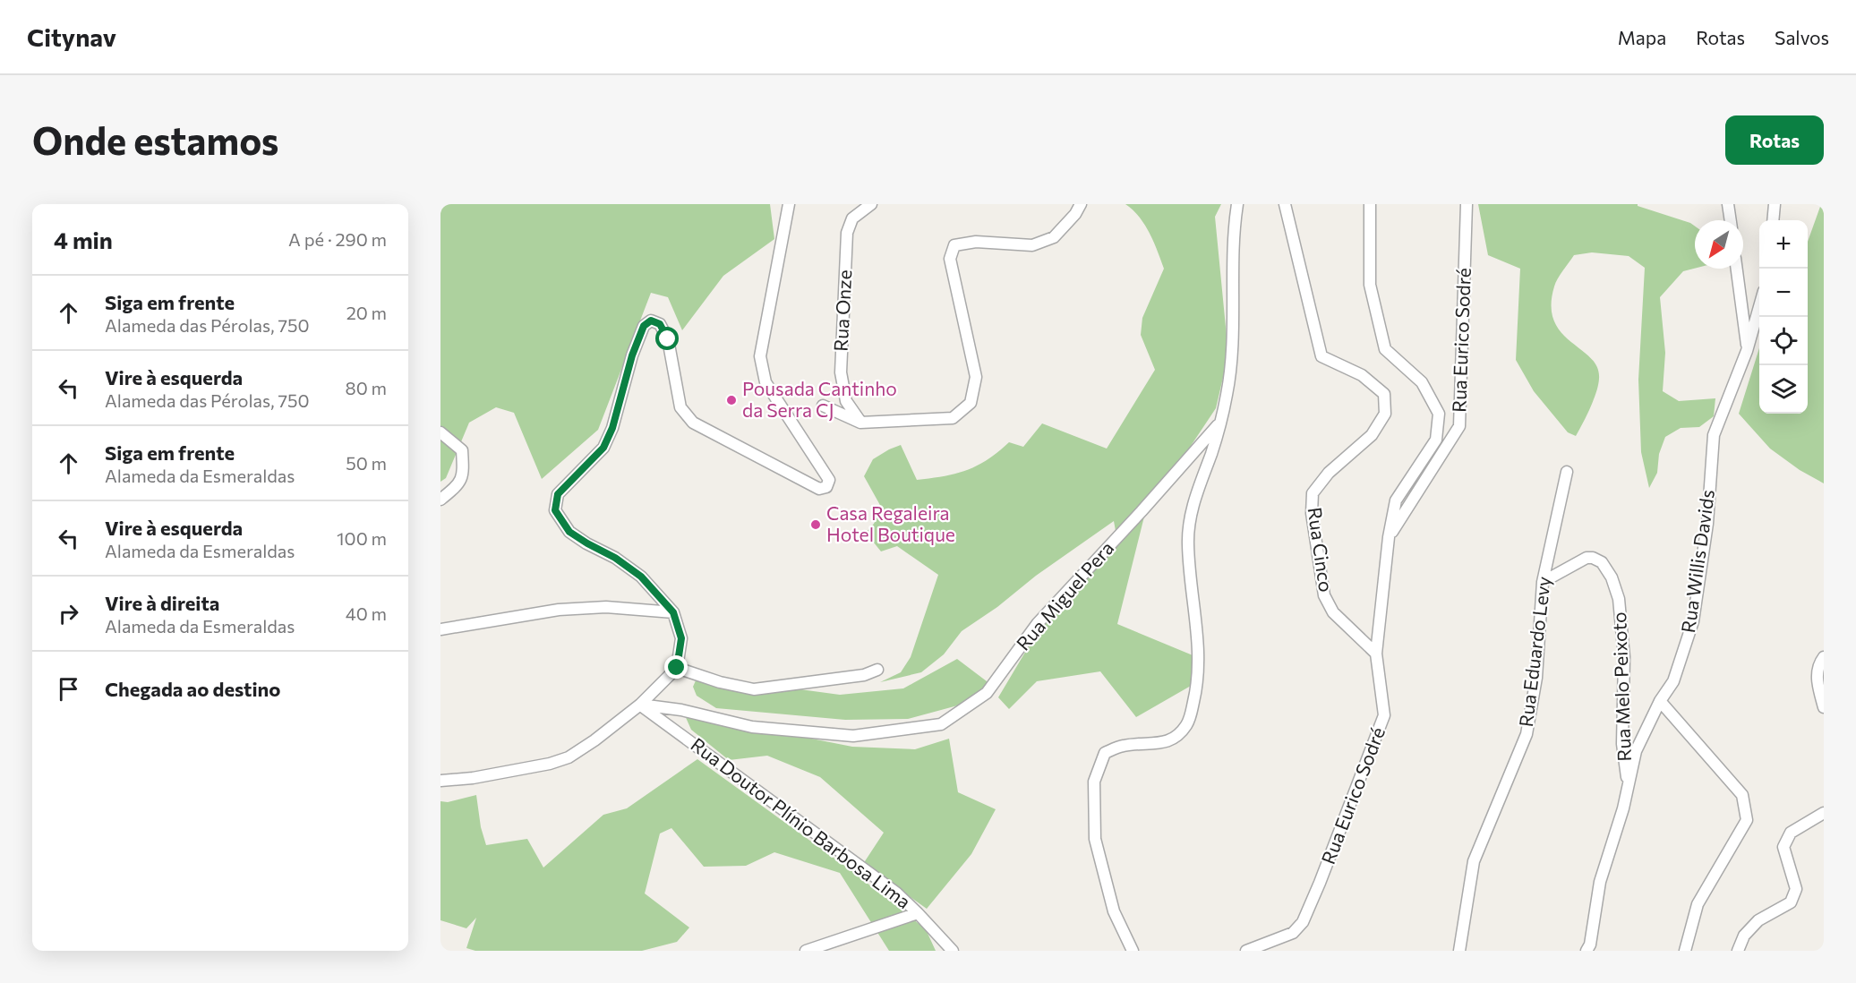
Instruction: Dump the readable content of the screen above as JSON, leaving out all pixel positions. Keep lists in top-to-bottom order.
{
  "streets": {
    "street": [
      "Rua Onze",
      "Rua Eurico Sodré",
      "Rua Cinco",
      "Rua Willis Davids",
      "Rua Miguel Pera",
      "Rua Eduardo Levy",
      "Rua Melo Peixoto",
      "Rua Doutor Plínio Barbosa Lima"
    ]
  },
  "crossings": [
    ["Rua Eurico Sodré", "Rua Cinco"],
    ["Rua Willis Davids", "Rua Melo Peixoto"],
    ["Rua Miguel Pera", "Rua Doutor Plínio Barbosa Lima"],
    ["Rua Eduardo Levy", "Rua Melo Peixoto"]
  ],
  "places": ["Pousada Cantinho da Serra CJ", "Casa Regaleira Hotel Boutique"],
  "north": "bottom left",
  "page": {
    "header": "Citynav",
    "nav": ["Mapa", "Rotas", "Salvos"],
    "buttons": "Rotas",
    "title": "Onde estamos",
    "heading": ["4 min", "A pé · 290 m"],
    "map_buttons": ["+", "−"],
    "list": [
      ["Siga em frente", "Alameda das Pérolas, 750", "20 m"],
      ["Vire à esquerda", "Alameda das Pérolas, 750", "80 m"],
      ["Siga em frente", "Alameda da Esmeraldas", "50 m"],
      ["Vire à esquerda", "Alameda da Esmeraldas", "100 m"],
      ["Vire à direita", "Alameda da Esmeraldas", "40 m"],
      "Chegada ao destino"
    ]
  }
}
